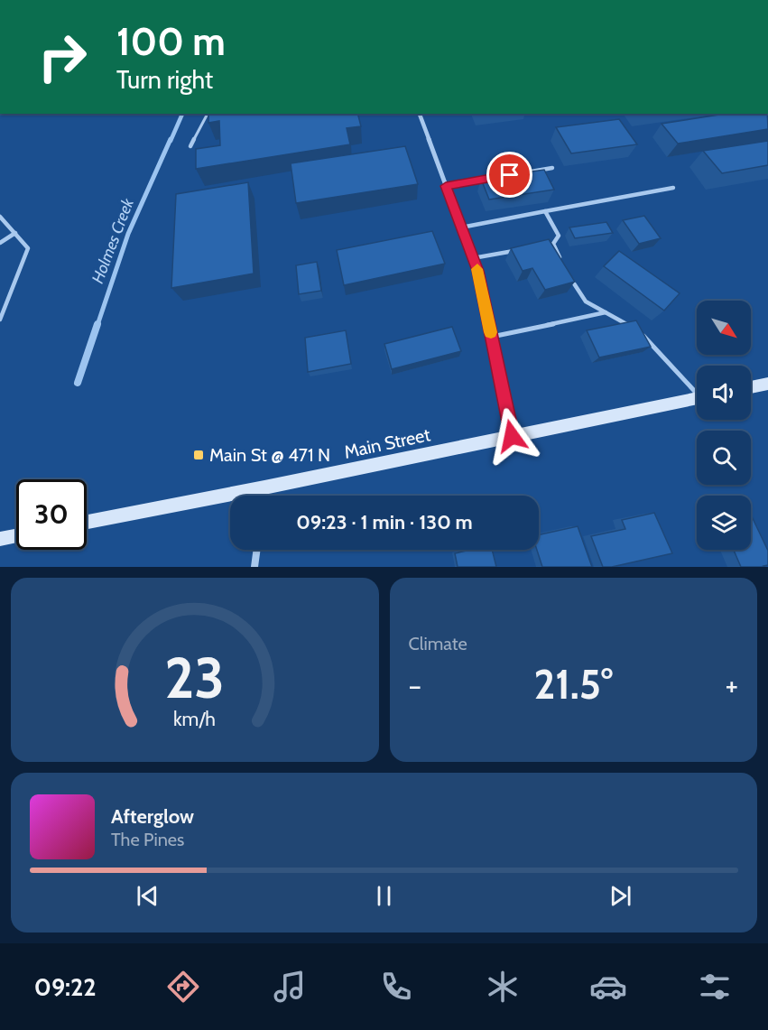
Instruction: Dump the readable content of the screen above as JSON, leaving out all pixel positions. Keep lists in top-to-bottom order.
{
  "streets": {
    "main road": ["Main Street"]
  },
  "water": ["Holmes Creek"],
  "places": {
    "transit": ["Main St @ 471 N"]
  },
  "north": "bottom right",
  "page": {
    "turn": ["100 m", "Turn right"],
    "limit": "30",
    "trip": "09:23 · 1 min · 130 m",
    "tile": "Climate",
    "heat": ["−", "21.5°", "+"],
    "song": ["Afterglow", "The Pines"],
    "tabs": "09:22",
    "gauge": ["23", "km/h"]
  }
}
